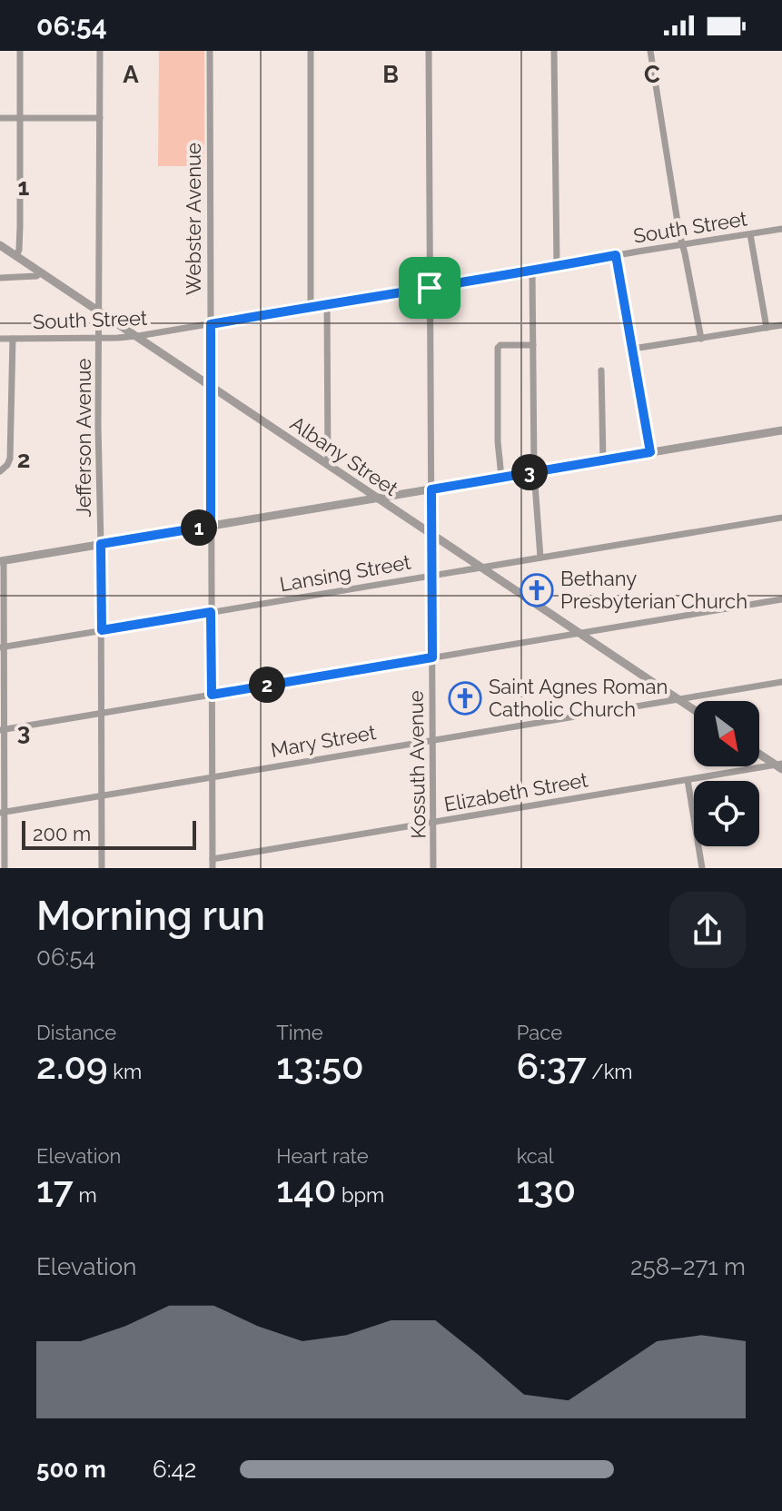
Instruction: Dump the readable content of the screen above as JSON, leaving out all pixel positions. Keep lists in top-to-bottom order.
{
  "streets": {
    "street": [
      "Webster Avenue",
      "South Street",
      "Jefferson Avenue",
      "Albany Street",
      "Lansing Street",
      "Mary Street",
      "Kossuth Avenue",
      "Elizabeth Street"
    ]
  },
  "crossings": [
    ["Webster Avenue", "South Street"],
    ["Webster Avenue", "Albany Street"],
    ["Webster Avenue", "Lansing Street"],
    ["Webster Avenue", "Mary Street"],
    ["Webster Avenue", "Elizabeth Street"],
    ["South Street", "Jefferson Avenue"],
    ["South Street", "Albany Street"],
    ["South Street", "Kossuth Avenue"],
    ["Jefferson Avenue", "Albany Street"],
    ["Jefferson Avenue", "Lansing Street"],
    ["Jefferson Avenue", "Mary Street"],
    ["Albany Street", "Lansing Street"],
    ["Albany Street", "Mary Street"],
    ["Albany Street", "Kossuth Avenue"],
    ["Lansing Street", "Kossuth Avenue"],
    ["Mary Street", "Kossuth Avenue"],
    ["Kossuth Avenue", "Elizabeth Street"]
  ],
  "places": {
    "church": ["Bethany Presbyterian Church", "Saint Agnes Roman Catholic Church"]
  },
  "scale_bar": "200 m",
  "north": "bottom right",
  "page": {
    "status": "06:54",
    "pins": ["3", "1", "2"],
    "scale": "200 m",
    "heading": ["Morning run", "06:54"],
    "stats": [
      ["Distance", "2.09 km"],
      ["Time", "13:50"],
      ["Pace", "6:37 /km"],
      ["Elevation", "17 m"],
      ["Heart rate", "140 bpm"],
      ["kcal", "130"]
    ],
    "chart": ["Elevation", "258–271 m"],
    "list": [
      {
        "name": "500 m",
        "note": "6:42"
      }
    ]
  },
  "grid": {
    "columns": ["A", "B", "C"],
    "rows": ["1", "2", "3"]
  }
}
